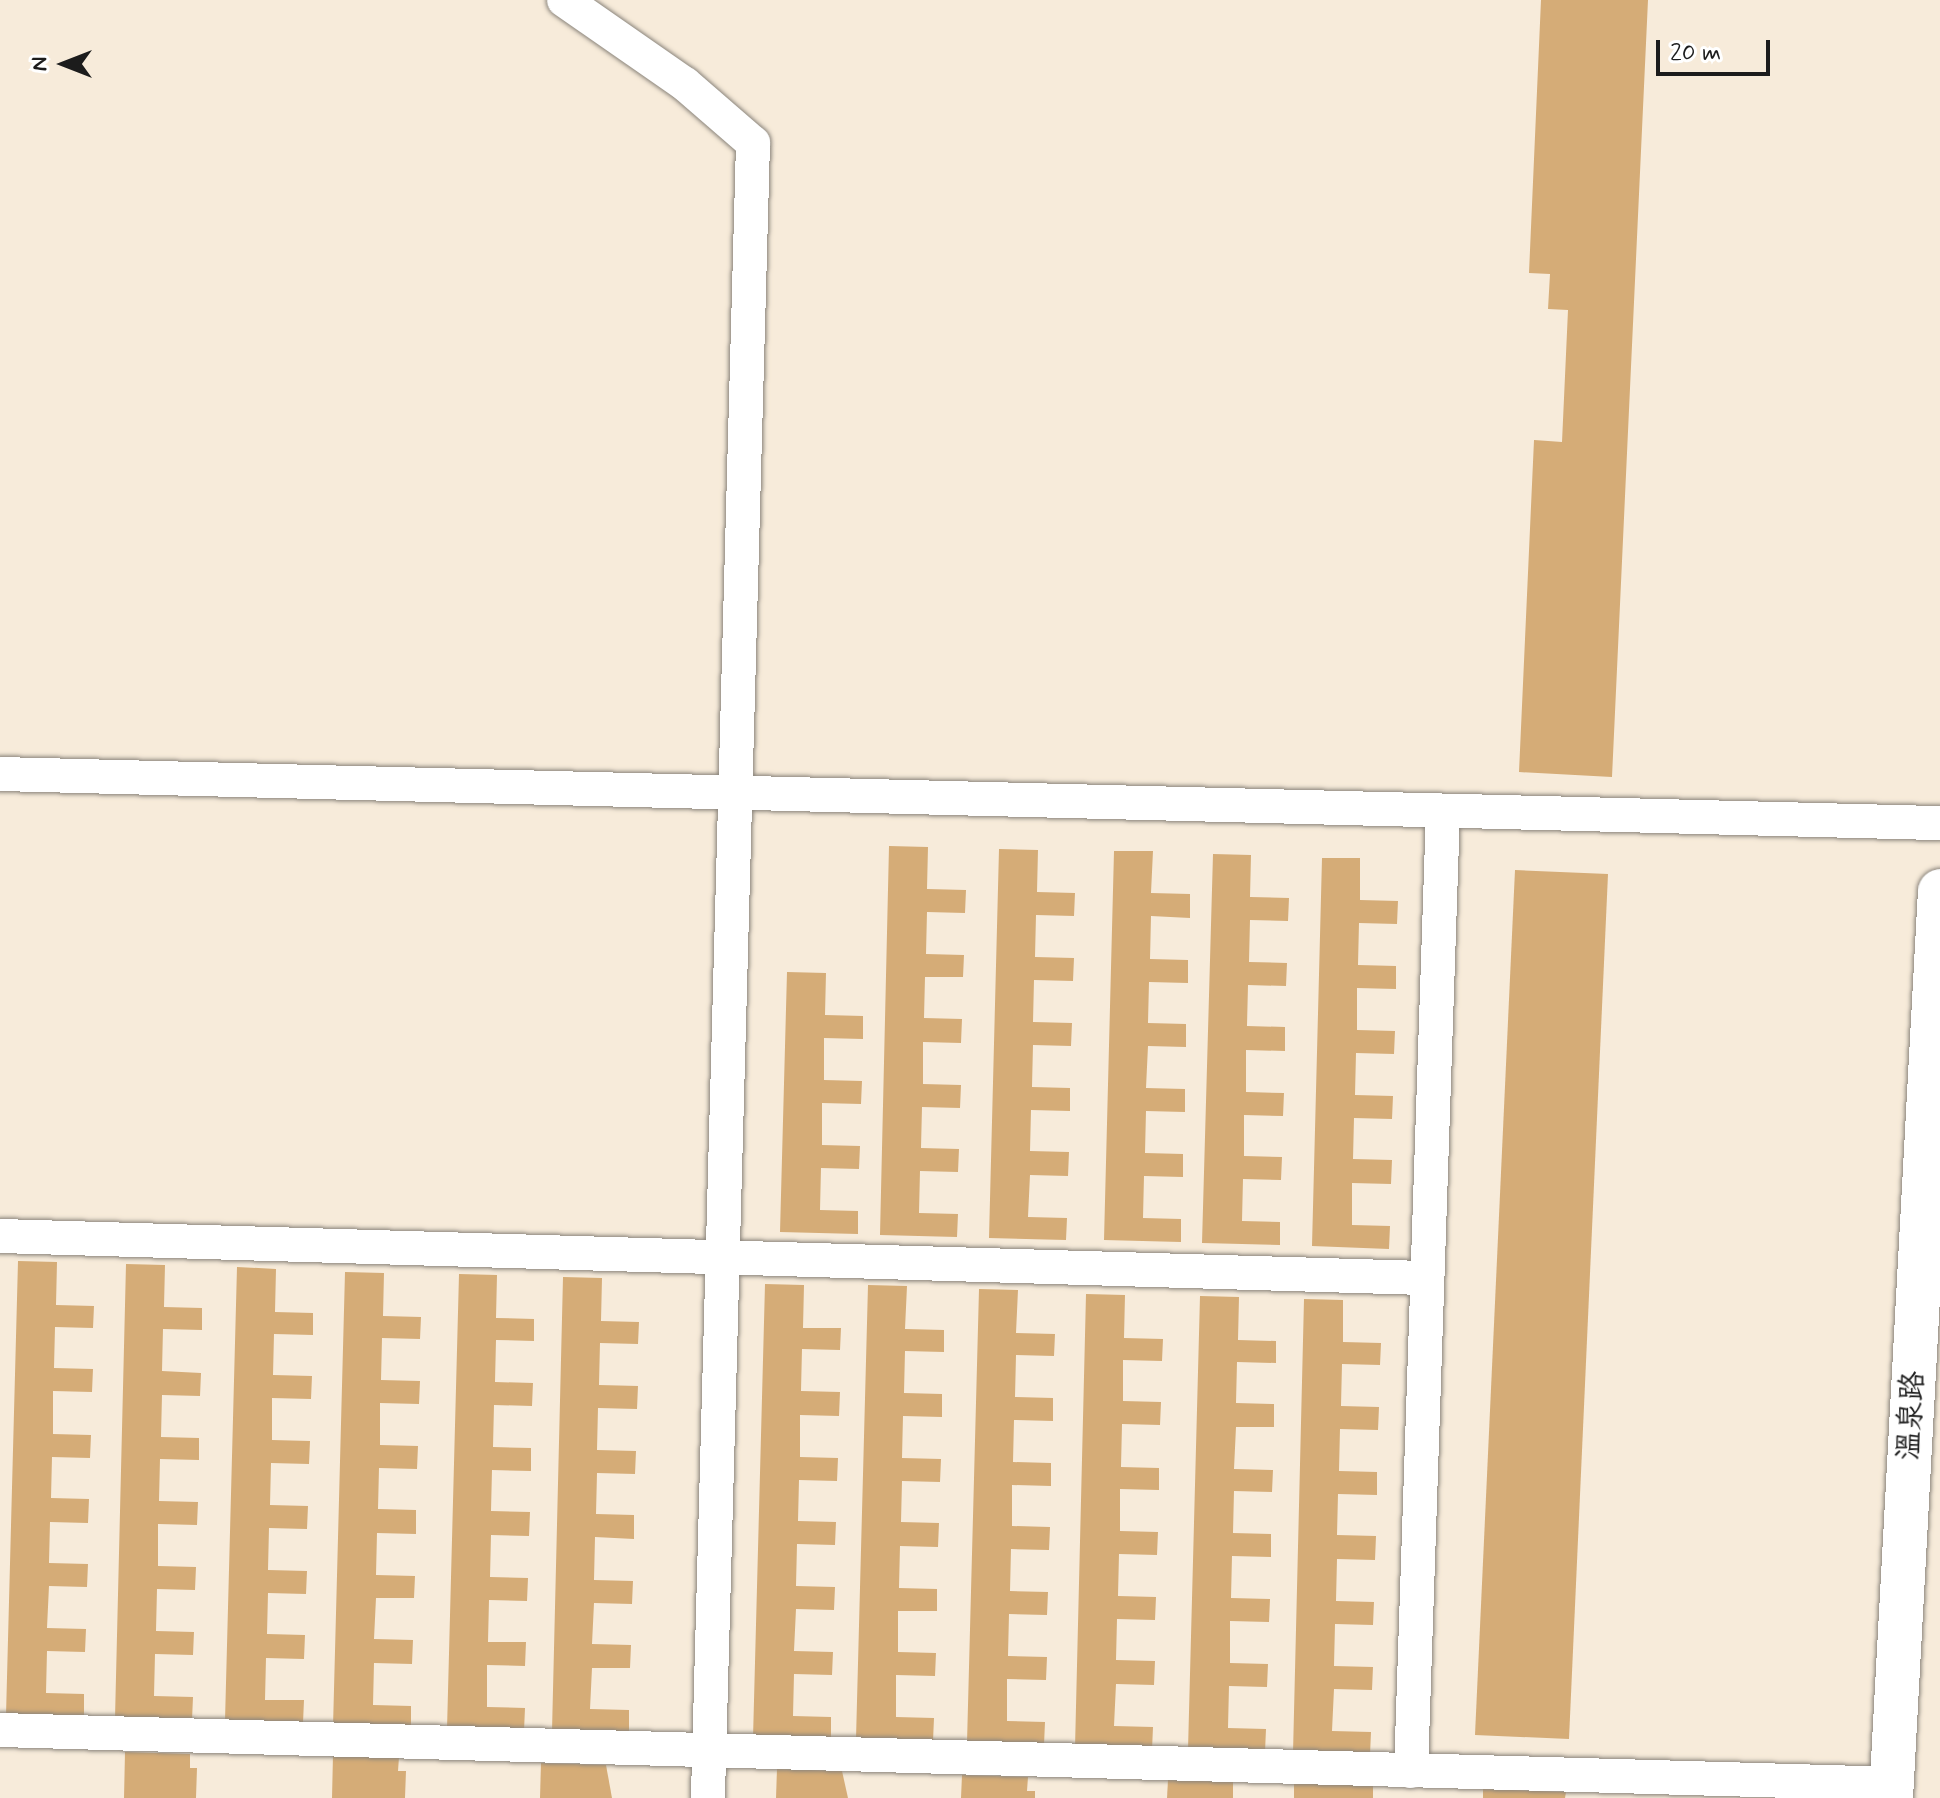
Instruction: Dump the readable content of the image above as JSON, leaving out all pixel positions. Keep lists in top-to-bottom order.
{
  "streets": {
    "main road": ["温泉路"]
  },
  "scale_bar": "20 m",
  "north": "left"
}
